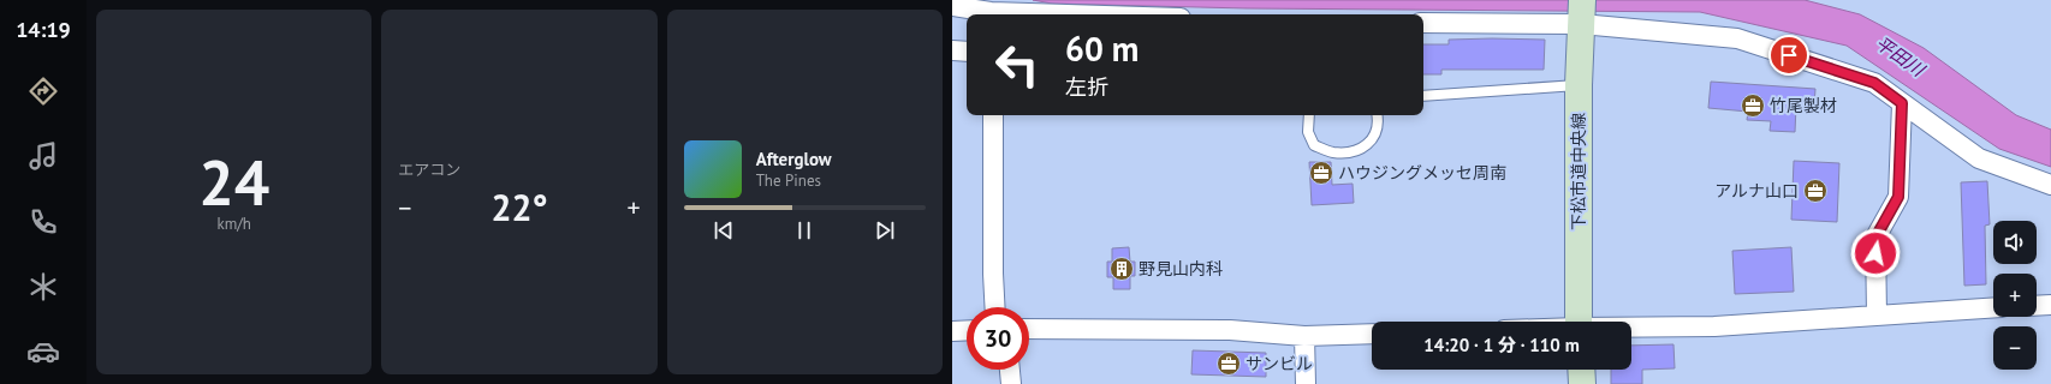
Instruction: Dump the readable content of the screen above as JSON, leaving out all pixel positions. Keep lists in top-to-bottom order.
{
  "streets": {
    "street": ["下松市道中央線"]
  },
  "water": ["平田川"],
  "places": {
    "office": [
      "竹尾製材",
      "ハウジングメッセ周南",
      "アルナ山口",
      "サンビル"
    ],
    "building": ["野見山内科"]
  },
  "page": {
    "tabs": "14:19",
    "tile": [
      ["24", "km/h"],
      "エアコン"
    ],
    "turn": ["60 m", "左折"],
    "song": ["Afterglow", "The Pines"],
    "heat": ["−", "22°", "+"],
    "map_buttons": ["+", "−"],
    "limit": "30",
    "trip": "14:20 · 1 分 · 110 m"
  }
}
